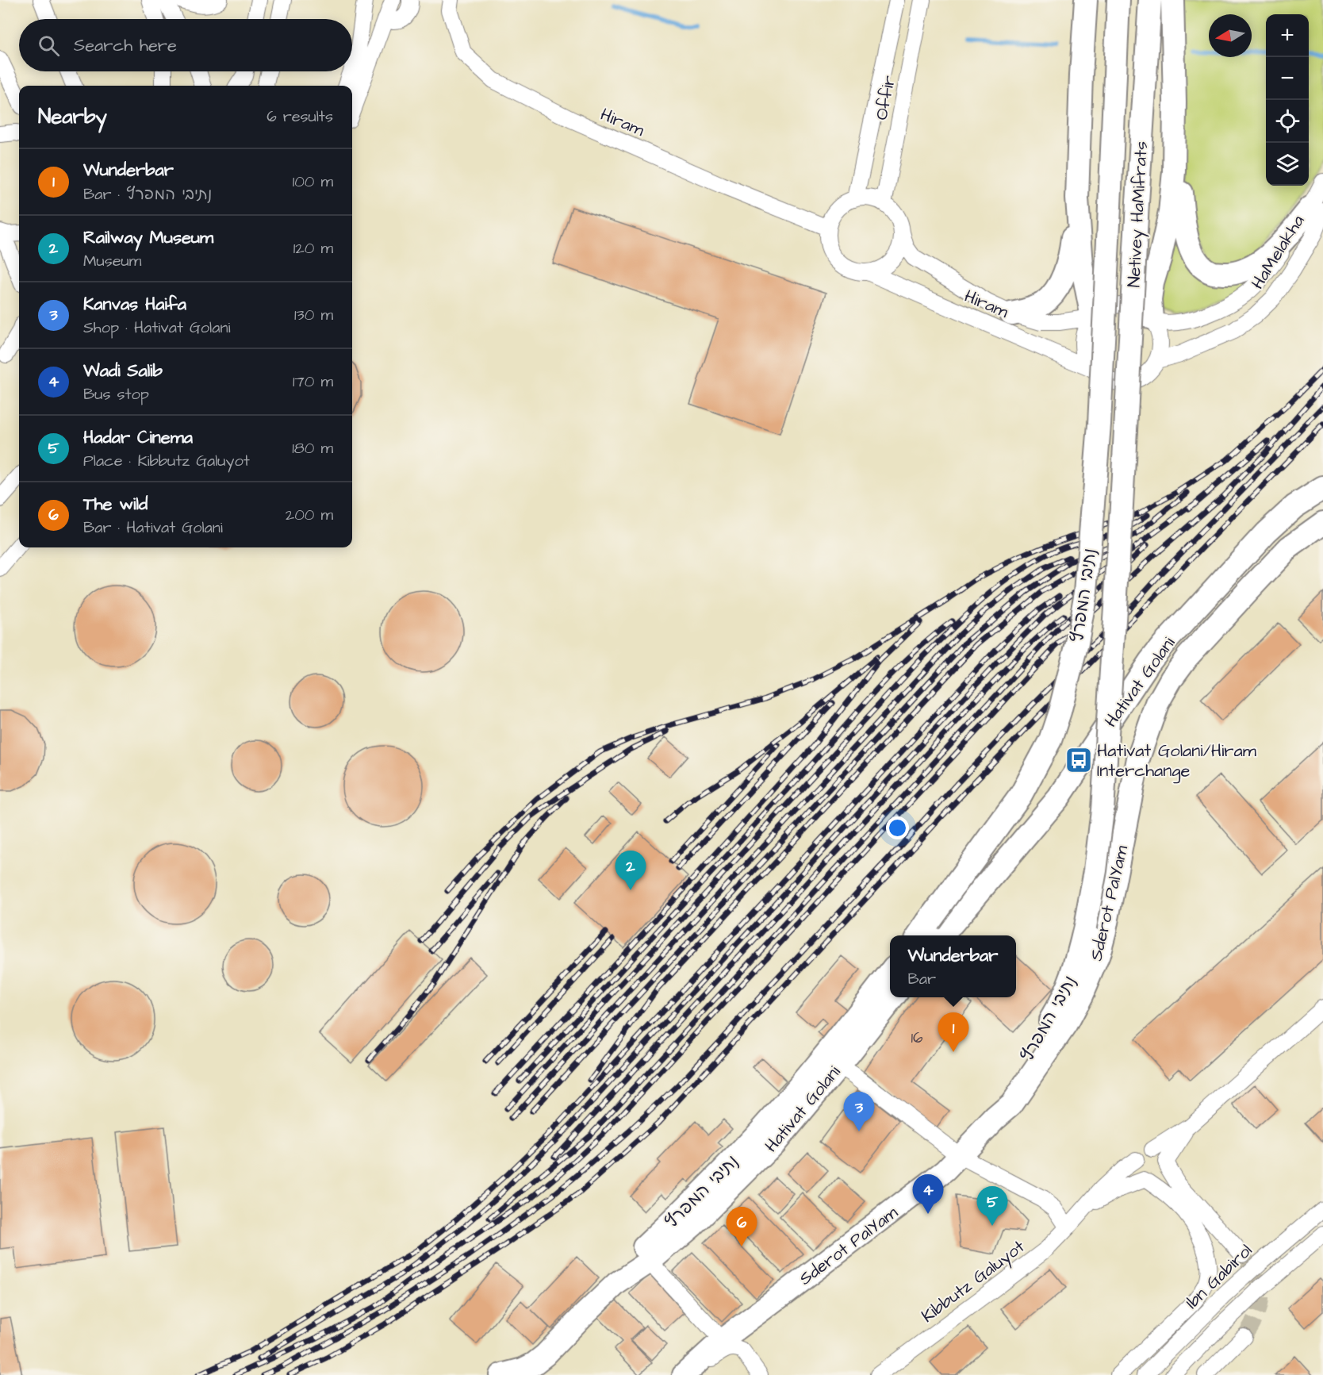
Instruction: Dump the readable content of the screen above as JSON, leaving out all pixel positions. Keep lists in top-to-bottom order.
{
  "streets": {
    "highway": [
      "Netivey HaMifrats",
      "נתיבי המפרץ",
      "Hativat Golani",
      "Sderot PalYam"
    ],
    "street": [
      "Offir",
      "Hiram",
      "HaMelakha",
      "Ibn Gabirol",
      "Kibbutz Galuyot"
    ]
  },
  "crossings": [
    ["Offir", "Hiram"],
    ["Hiram", "HaMelakha"],
    ["Netivey HaMifrats", "נתיבי המפרץ"],
    ["נתיבי המפרץ", "Hativat Golani"],
    ["נתיבי המפרץ", "Sderot PalYam"]
  ],
  "places": {
    "bus stop": ["Hativat Golani/Hiram Interchange"]
  },
  "house_numbers": ["16"],
  "north": "left",
  "page": {
    "map_buttons": ["+", "−"],
    "search": "Search here",
    "heading": ["Nearby", "6 results"],
    "list": [
      {
        "mark": "1",
        "name": "Wunderbar",
        "note": "Bar · נתיבי המפרץ",
        "value": "100 m"
      },
      {
        "mark": "2",
        "name": "Railway Museum",
        "note": "Museum",
        "value": "120 m"
      },
      {
        "mark": "3",
        "name": "Kanvas Haifa",
        "note": "Shop · Hativat Golani",
        "value": "130 m"
      },
      {
        "mark": "4",
        "name": "Wadi Salib",
        "note": "Bus stop",
        "value": "170 m"
      },
      {
        "mark": "5",
        "name": "Hadar Cinema",
        "note": "Place · Kibbutz Galuyot",
        "value": "180 m"
      },
      {
        "mark": "6",
        "name": "The wild",
        "note": "Bar · Hativat Golani",
        "value": "200 m"
      }
    ],
    "pins": [
      "2",
      "1",
      "3",
      "4",
      "5",
      "6"
    ],
    "popup": ["Wunderbar", "Bar"]
  }
}
